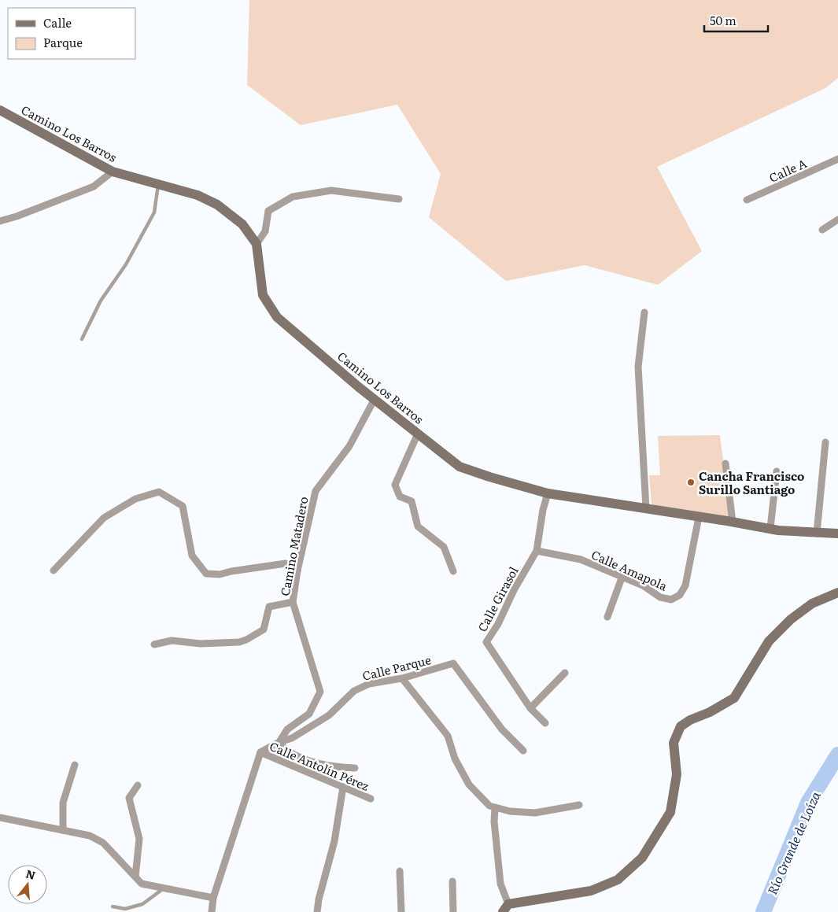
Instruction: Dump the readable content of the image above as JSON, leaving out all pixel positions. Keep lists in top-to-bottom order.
{
  "streets": {
    "street": [
      "Camino Los Barros",
      "Calle A",
      "Camino Matadero",
      "Calle Amapola",
      "Calle Girasol",
      "Calle Parque",
      "Calle Antolín Pérez"
    ]
  },
  "crossings": [
    ["Camino Los Barros", "Camino Matadero"],
    ["Camino Los Barros", "Calle Amapola"],
    ["Camino Los Barros", "Calle Girasol"],
    ["Camino Matadero", "Calle Parque"],
    ["Camino Matadero", "Calle Antolín Pérez"],
    ["Calle Amapola", "Calle Girasol"]
  ],
  "water": ["Río Grande de Loíza"],
  "places": ["Cancha Francisco Surillo Santiago"],
  "legend": ["Calle", "Parque"],
  "scale_bar": "50 m",
  "north": "top"
}
